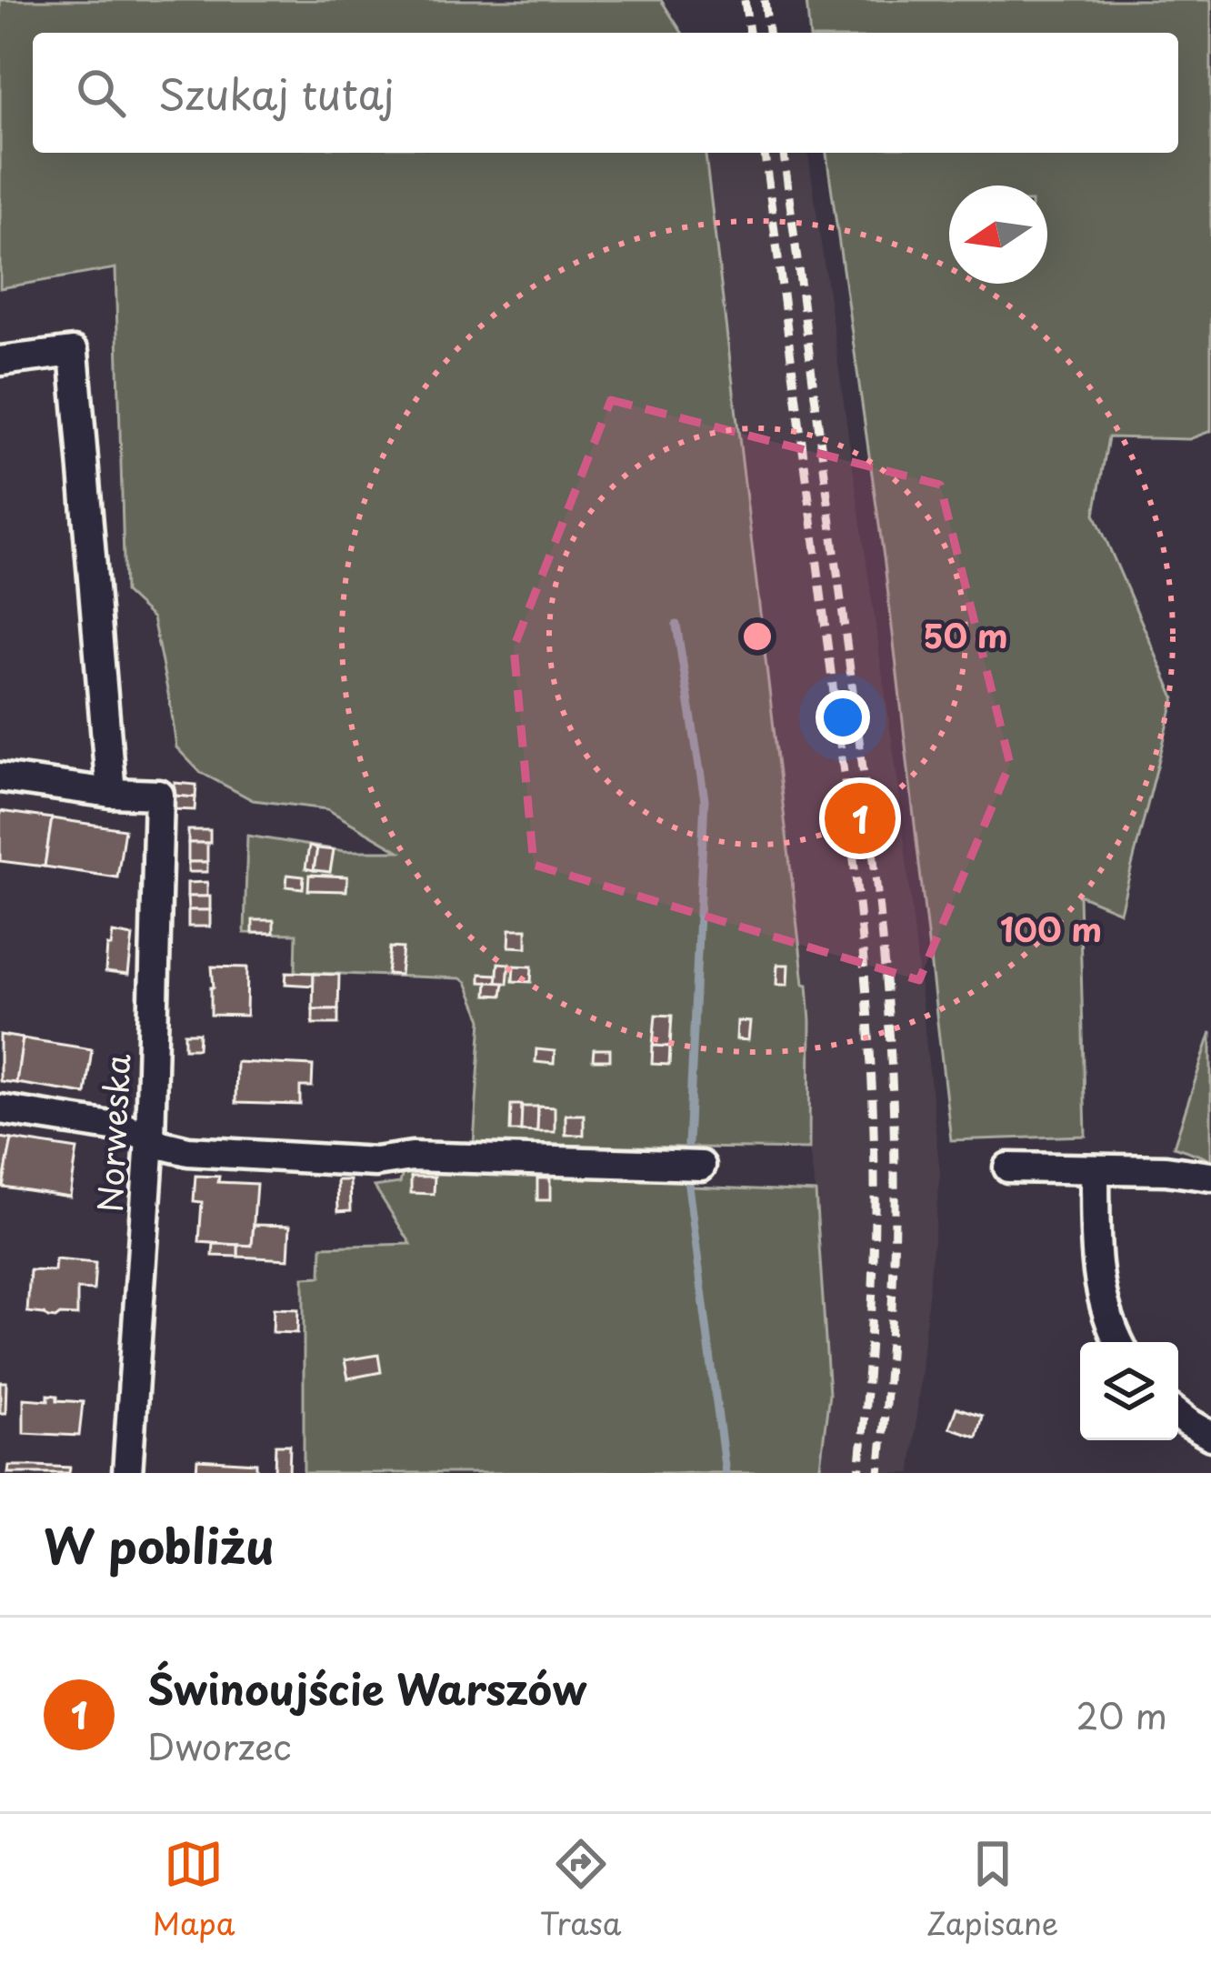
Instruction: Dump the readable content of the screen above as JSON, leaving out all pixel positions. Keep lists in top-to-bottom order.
{
  "streets": {
    "street": ["Norweska"]
  },
  "north": "left",
  "page": {
    "search": "Szukaj tutaj",
    "pins": "1",
    "heading": "W pobliżu",
    "list": [
      {
        "mark": "1",
        "name": "Świnoujście Warszów",
        "note": "Dworzec",
        "value": "20 m"
      }
    ],
    "nav": ["Mapa", "Trasa", "Zapisane"]
  },
  "rings": ["50 m", "100 m"]
}
